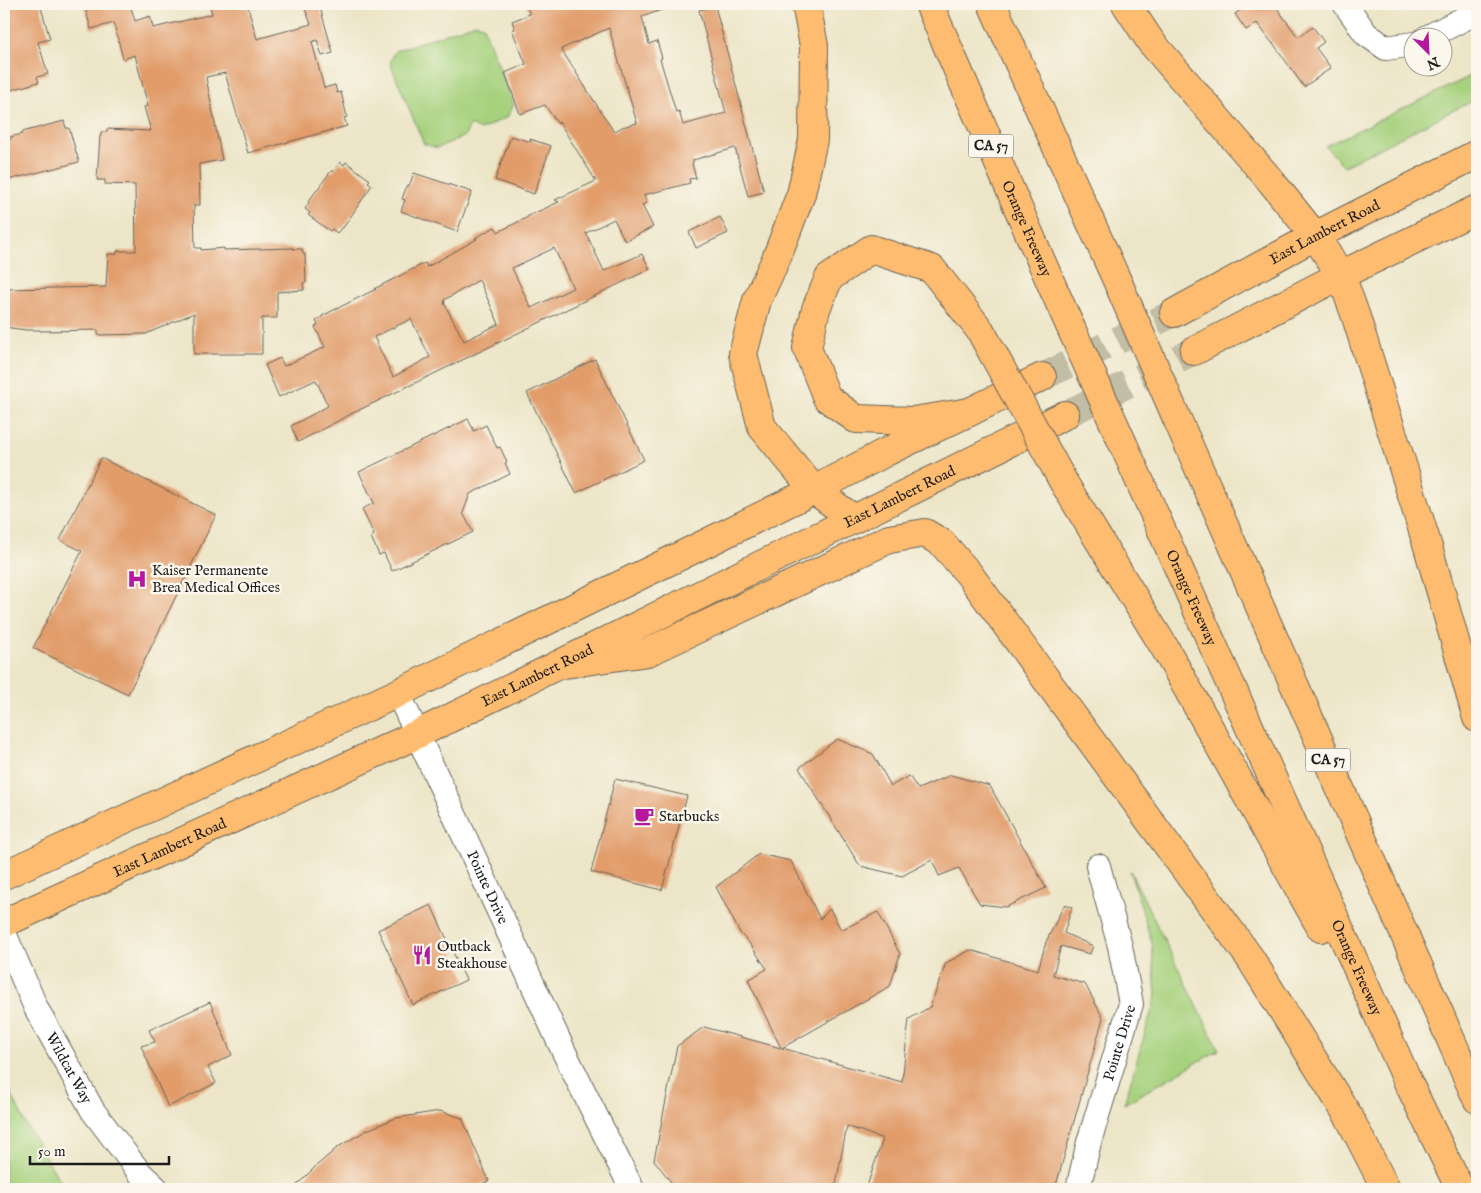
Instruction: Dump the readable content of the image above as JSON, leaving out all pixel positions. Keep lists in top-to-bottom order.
{
  "streets": {
    "main road": ["CA 57", "Orange Freeway", "East Lambert Road"],
    "street": ["Pointe Drive", "Wildcat Way"]
  },
  "crossings": [
    ["East Lambert Road", "Pointe Drive"]
  ],
  "places": {
    "hospital": ["Kaiser Permanente Brea Medical Offices"],
    "cafe": ["Starbucks"],
    "restaurant": ["Outback Steakhouse"]
  },
  "scale_bar": "50 m",
  "north": "bottom right"
}
